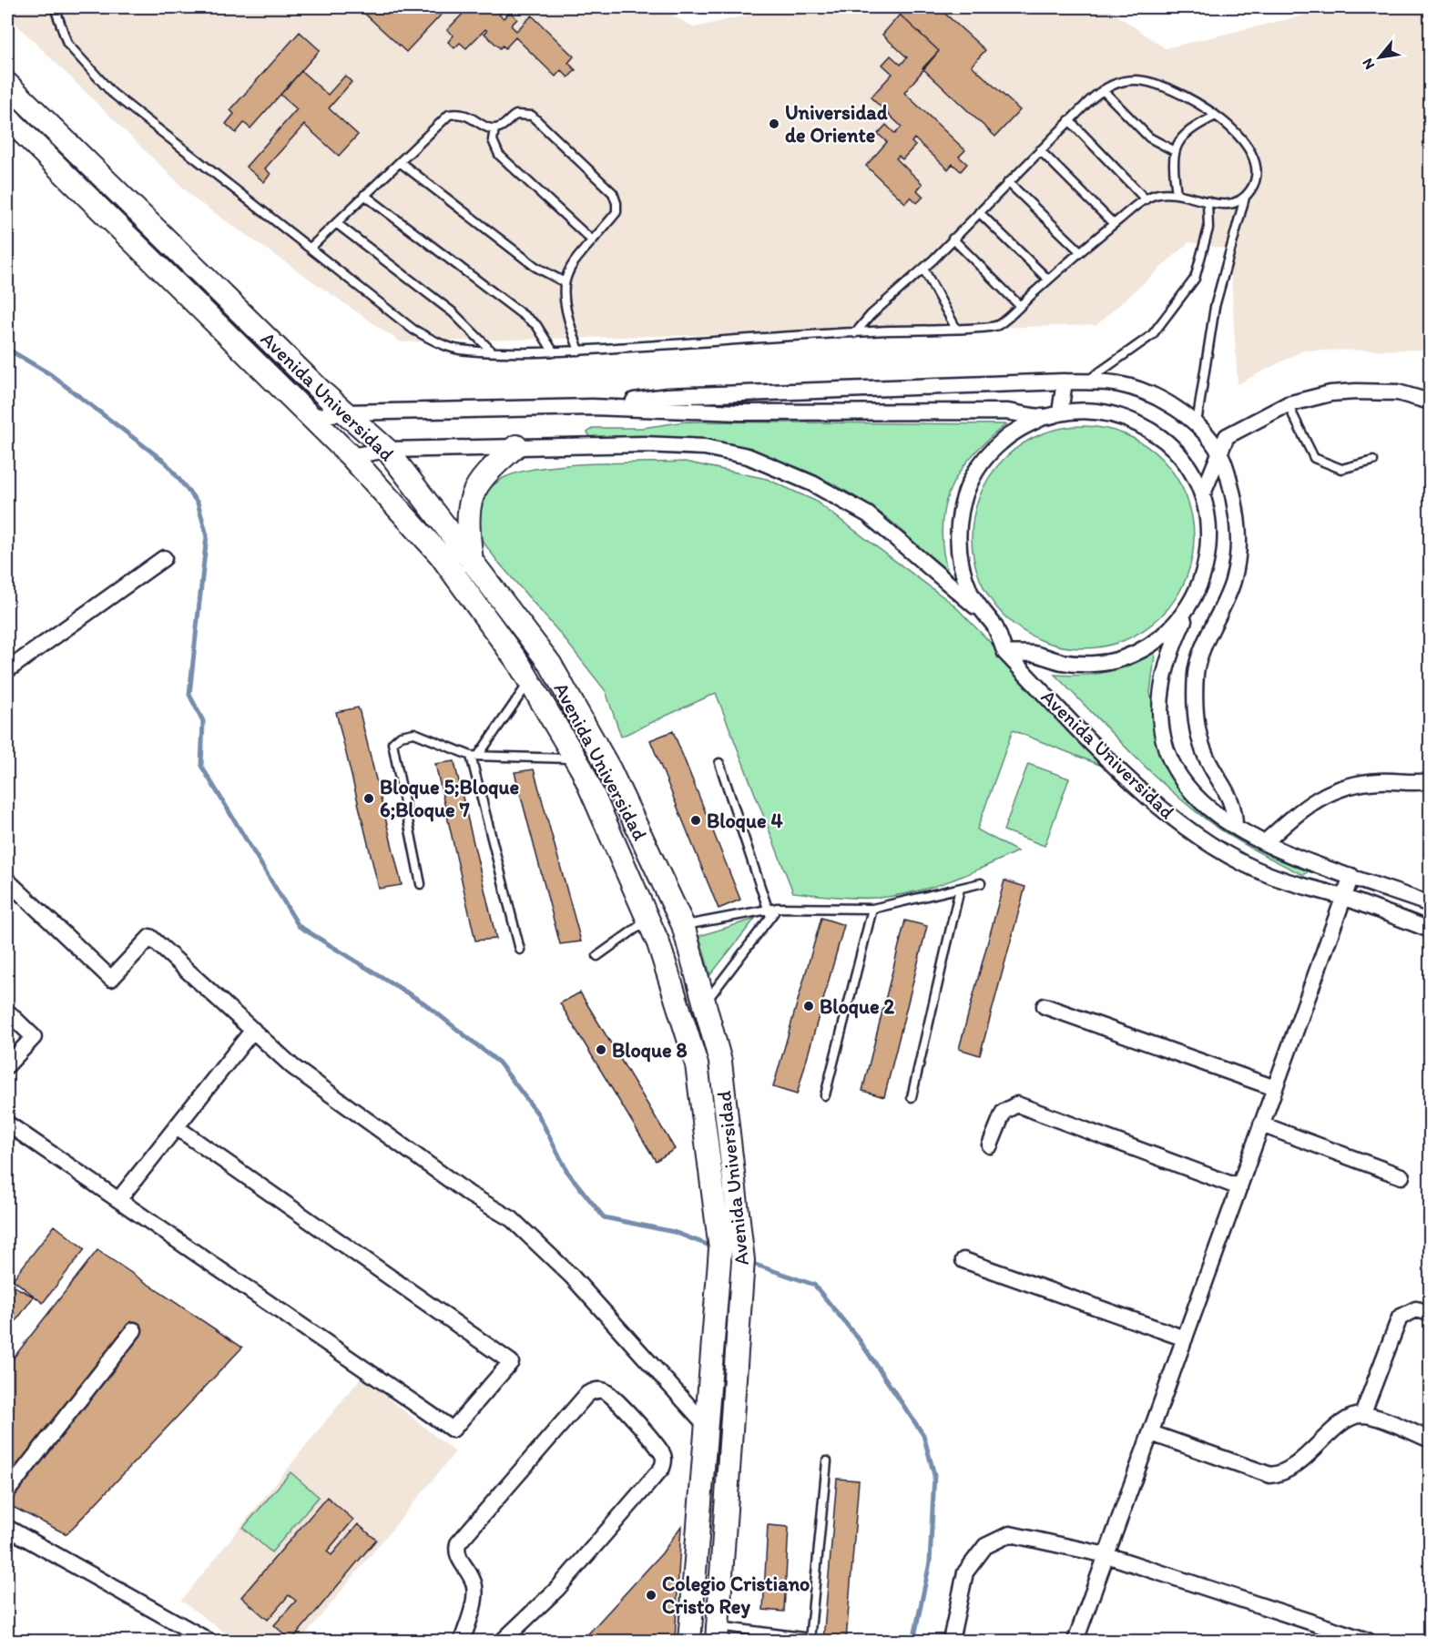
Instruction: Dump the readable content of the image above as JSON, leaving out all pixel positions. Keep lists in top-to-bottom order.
{
  "streets": {
    "street": ["Avenida Universidad"]
  },
  "places": [
    "Universidad de Oriente",
    "Bloque 5;Bloque 6;Bloque 7",
    "Bloque 4",
    "Bloque 2",
    "Bloque 8",
    "Colegio Cristiano Cristo Rey"
  ],
  "north": "bottom left"
}
